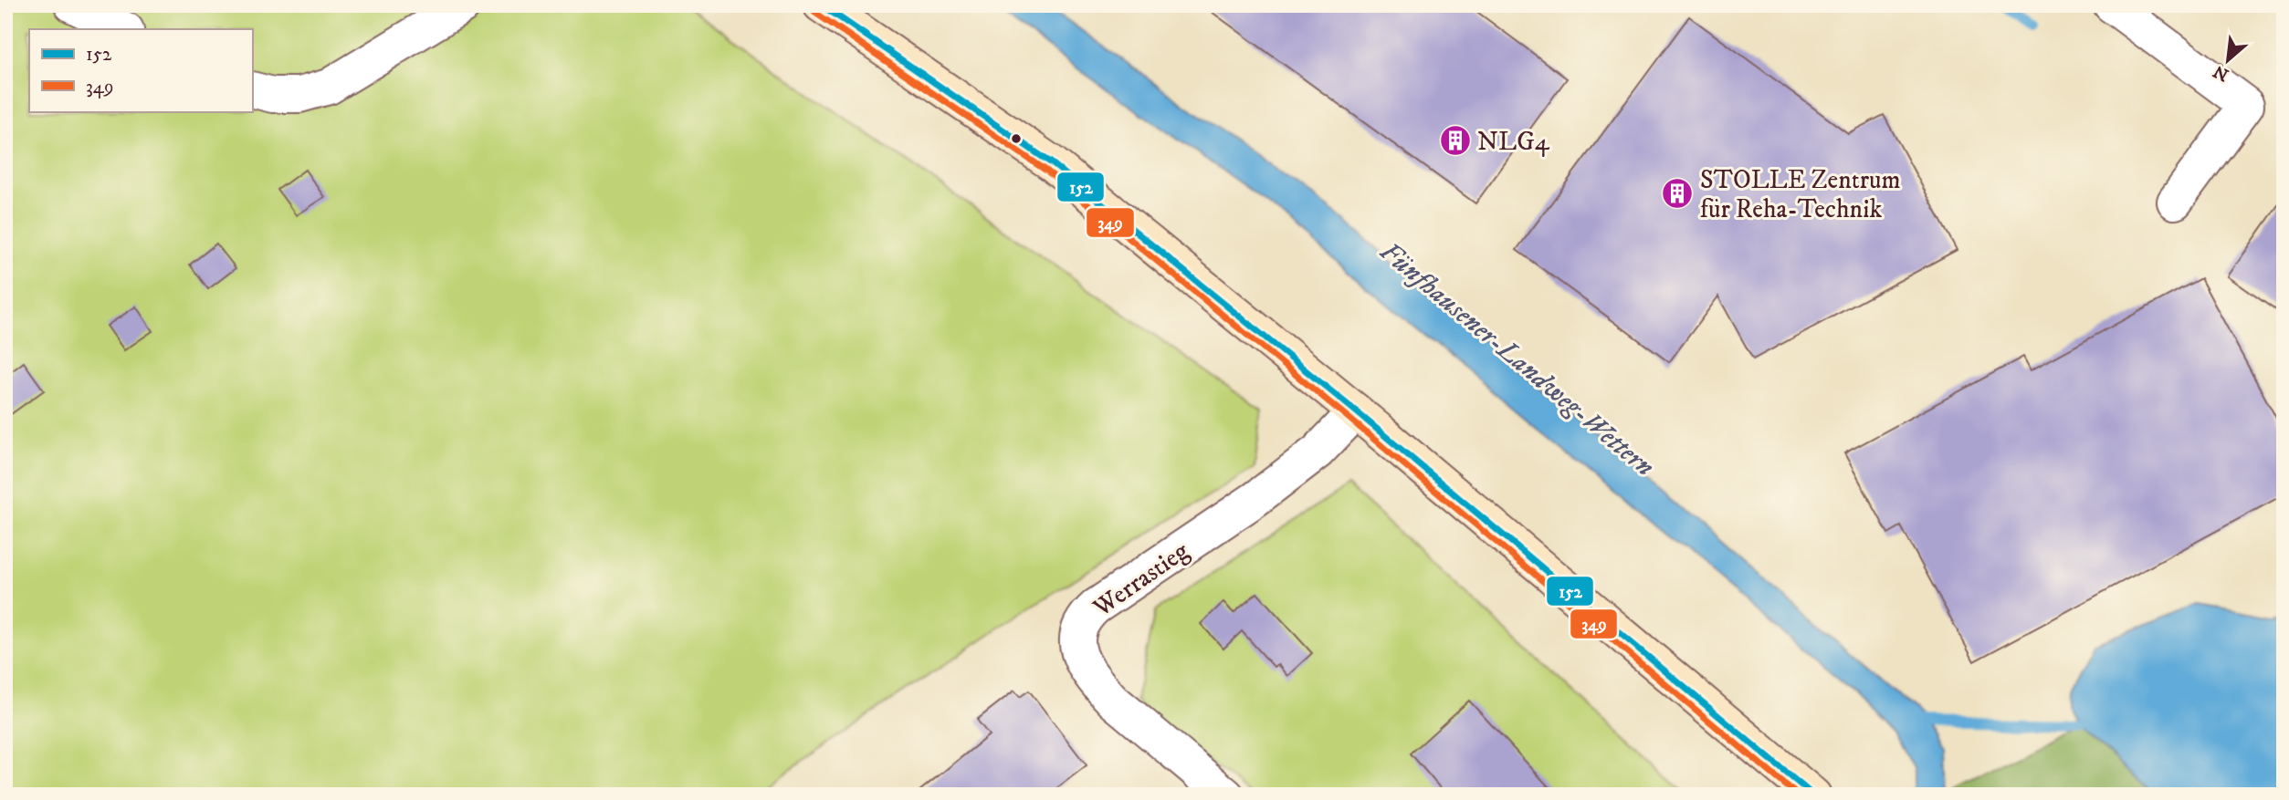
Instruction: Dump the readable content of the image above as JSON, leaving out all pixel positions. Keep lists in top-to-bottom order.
{
  "streets": {
    "street": ["Werrastieg"]
  },
  "water": ["Fünfhausener-Landweg-Wettern"],
  "places": {
    "building": ["NLG4", "STOLLE Zentrum für Reha-Technik"]
  },
  "lines": ["transit line 152", "transit line 349"],
  "legend": ["152", "349"],
  "north": "bottom left"
}
